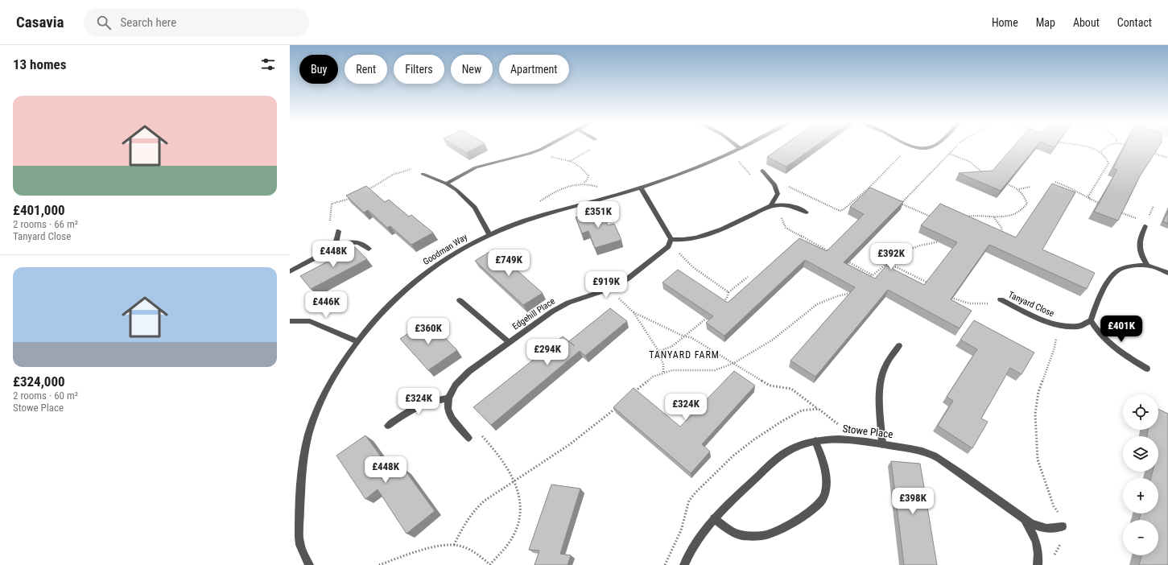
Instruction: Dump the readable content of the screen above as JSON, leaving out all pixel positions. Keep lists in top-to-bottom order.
{
  "streets": {
    "street": [
      "Goodman Way",
      "Tanyard Close",
      "Edgehill Place",
      "Stowe Place"
    ]
  },
  "districts": ["TANYARD FARM"],
  "page": {
    "header": "Casavia",
    "search": "Search here",
    "nav": [
      "Home",
      "Map",
      "About",
      "Contact"
    ],
    "heading": "13 homes",
    "chip": [
      "Buy",
      "Rent",
      "Filters",
      "New",
      "Apartment"
    ],
    "list": [
      {
        "name": "£401,000",
        "note": "2 rooms · 66 m² · Tanyard Close"
      },
      {
        "name": "£324,000",
        "note": "2 rooms · 60 m² · Stowe Place"
      }
    ],
    "price": [
      "£351K",
      "£448K",
      "£392K",
      "£749K",
      "£919K",
      "£446K",
      "£401K",
      "£360K",
      "£294K",
      "£324K",
      "£324K",
      "£448K",
      "£398K"
    ],
    "map_buttons": ["+", "−"]
  }
}
